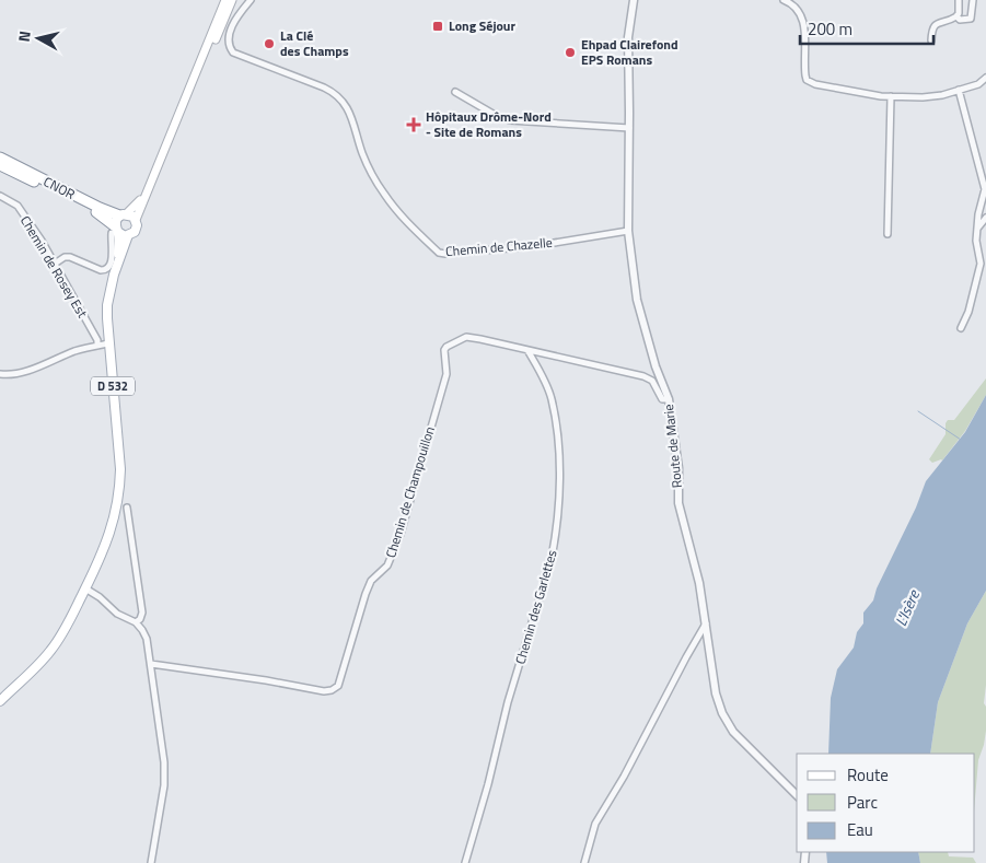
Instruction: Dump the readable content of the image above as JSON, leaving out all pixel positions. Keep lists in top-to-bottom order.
{
  "streets": {
    "highway": ["CNOR"],
    "main road": ["D 532"],
    "street": [
      "Chemin de Chazelle",
      "Chemin de Rosey Est",
      "Route de Marie",
      "Chemin de Champouillon",
      "Chemin des Garlettes"
    ]
  },
  "crossings": [
    ["CNOR", "D 532"],
    ["Chemin de Chazelle", "Route de Marie"],
    ["Chemin de Champouillon", "Chemin des Garlettes"]
  ],
  "water": ["L'Isère"],
  "places": {
    "transit": ["Long Séjour"],
    "other": ["La Clé des Champs", "Ehpad Clairefond EPS Romans"],
    "health": ["Hôpitaux Drôme-Nord - Site de Romans"]
  },
  "legend": ["Route", "Parc", "Eau"],
  "scale_bar": "200 m",
  "north": "left"
}
